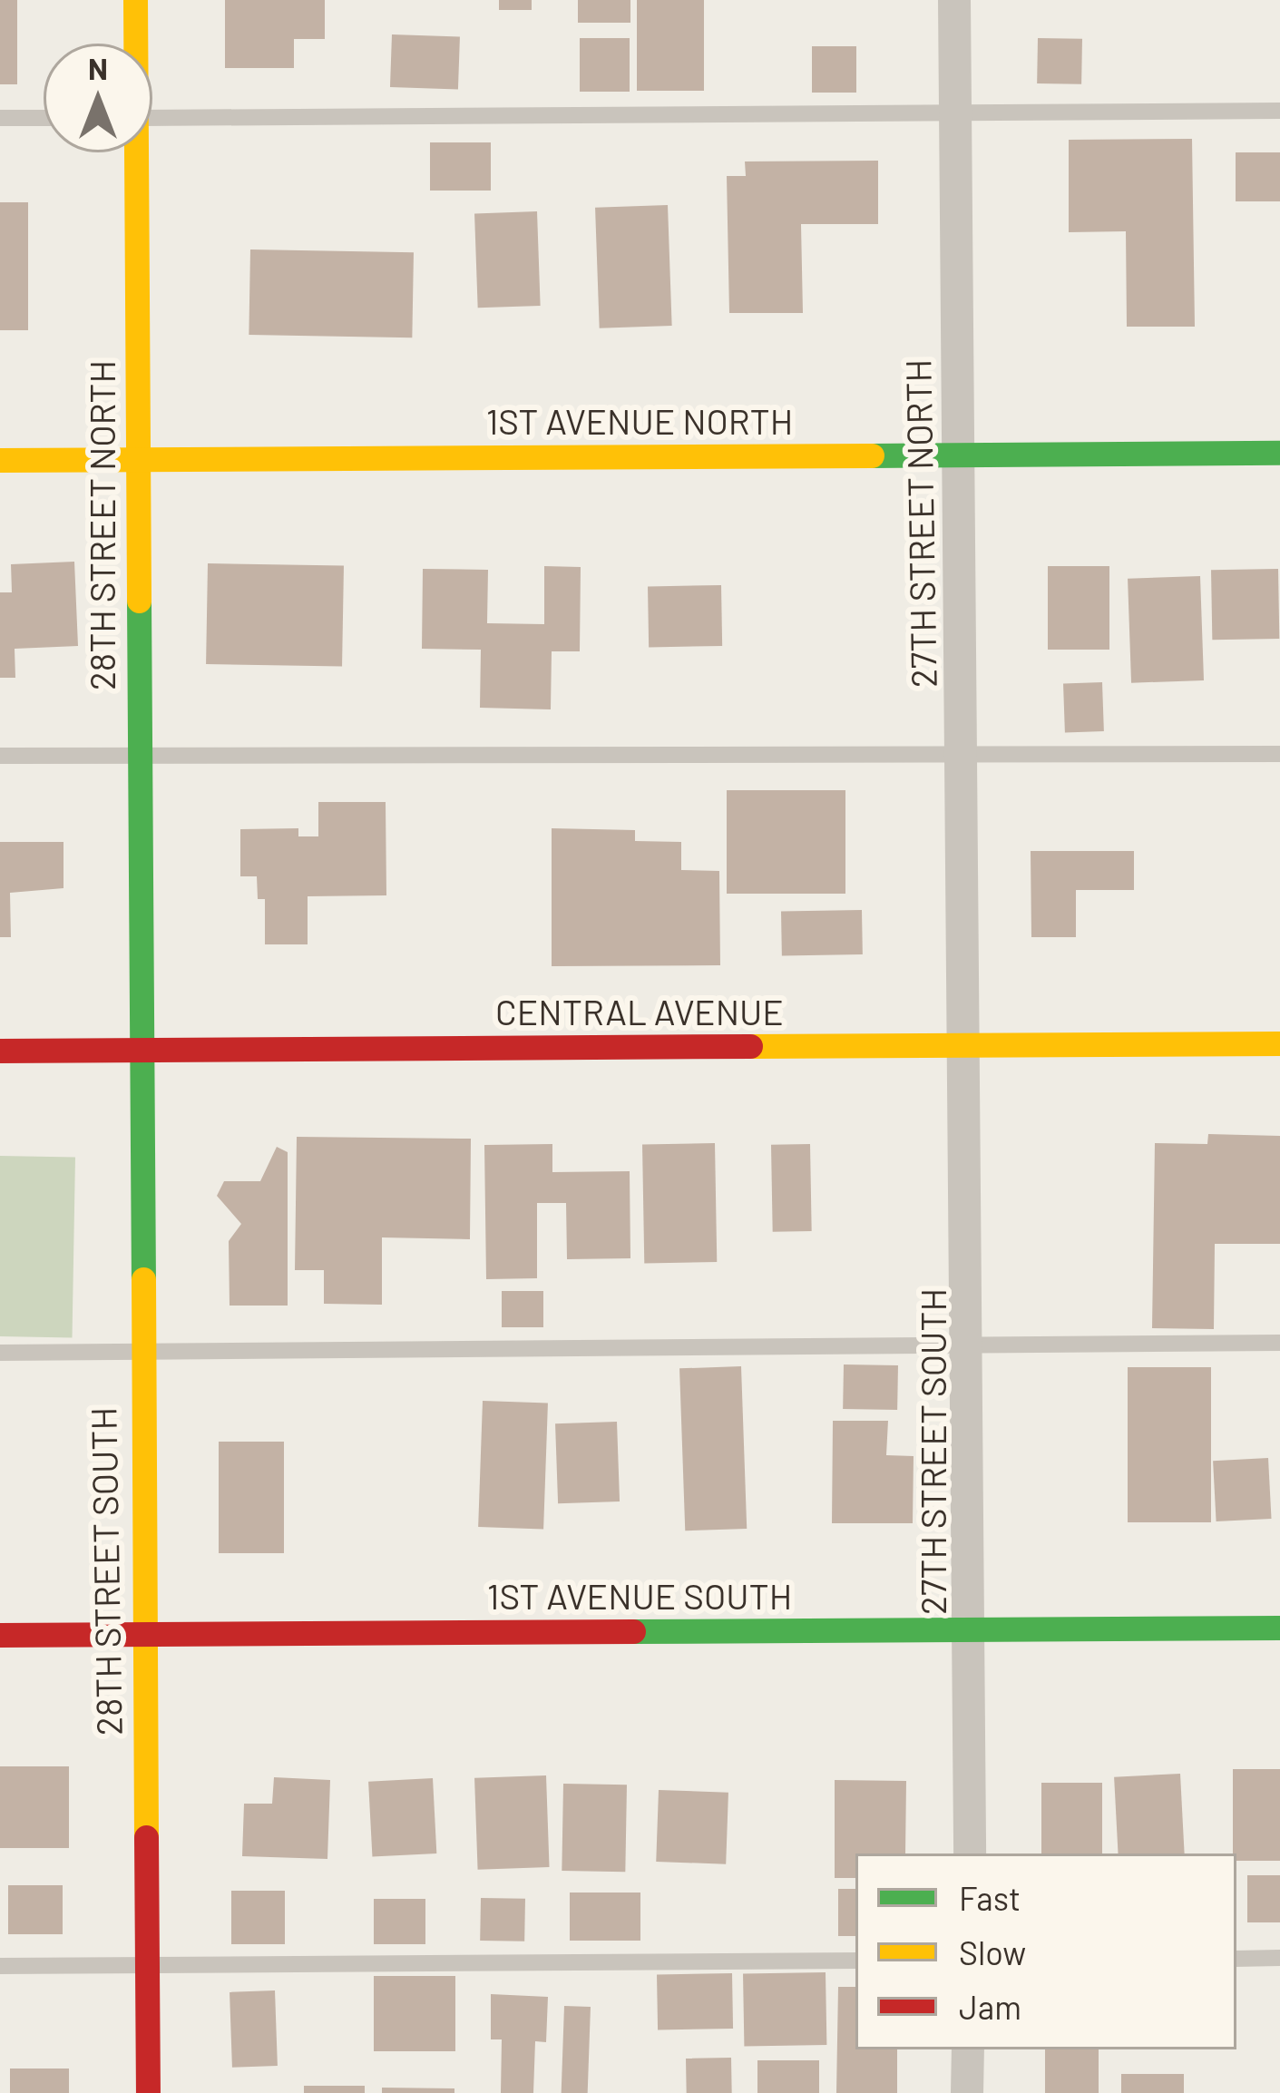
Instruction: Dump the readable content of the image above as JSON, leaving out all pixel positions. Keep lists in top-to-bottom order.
{
  "streets": {
    "street": [
      "1ST AVENUE NORTH",
      "27TH STREET NORTH",
      "28TH STREET NORTH",
      "CENTRAL AVENUE",
      "27TH STREET SOUTH",
      "28TH STREET SOUTH",
      "1ST AVENUE SOUTH"
    ]
  },
  "crossings": [
    ["1ST AVENUE NORTH", "27TH STREET NORTH"],
    ["1ST AVENUE NORTH", "28TH STREET NORTH"],
    ["27TH STREET NORTH", "CENTRAL AVENUE"],
    ["27TH STREET NORTH", "27TH STREET SOUTH"],
    ["28TH STREET NORTH", "CENTRAL AVENUE"],
    ["28TH STREET NORTH", "28TH STREET SOUTH"],
    ["CENTRAL AVENUE", "27TH STREET SOUTH"],
    ["CENTRAL AVENUE", "28TH STREET SOUTH"],
    ["27TH STREET SOUTH", "1ST AVENUE SOUTH"],
    ["28TH STREET SOUTH", "1ST AVENUE SOUTH"]
  ],
  "legend": ["Fast", "Slow", "Jam"],
  "north": "top"
}
